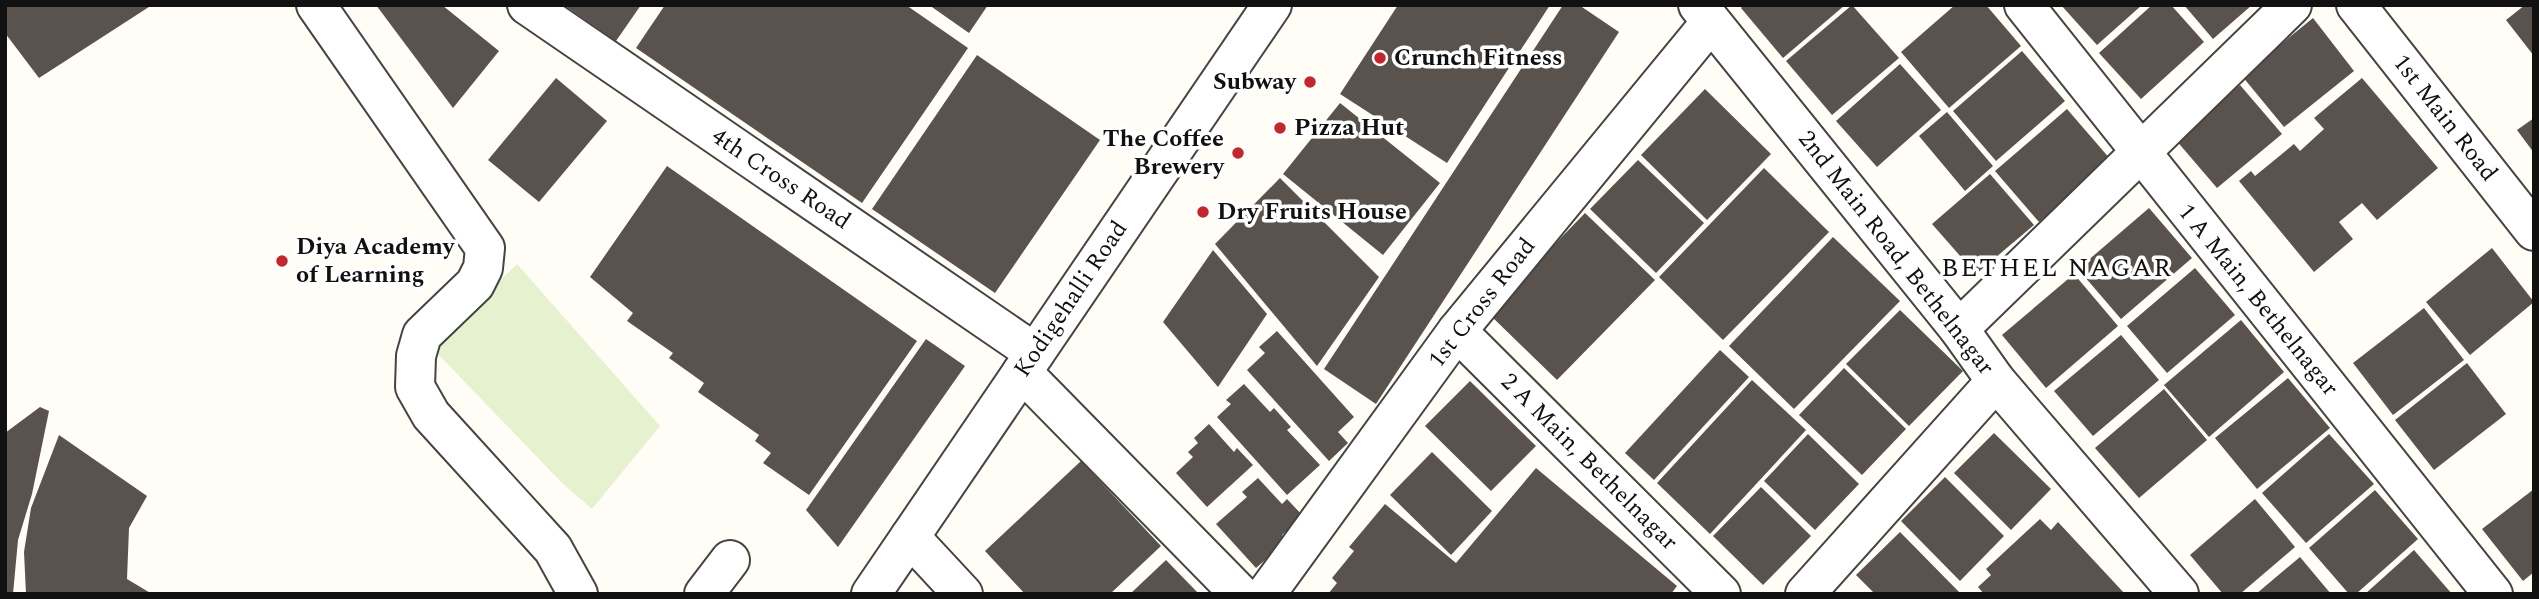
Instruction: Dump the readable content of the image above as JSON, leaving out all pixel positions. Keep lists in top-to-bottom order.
{
  "streets": {
    "street": [
      "1st Main Road",
      "4th Cross Road",
      "2nd Main Road, Bethelnagar",
      "Kodigehalli Road",
      "1 A Main, Bethelnagar",
      "1st Cross Road",
      "2 A Main, Bethelnagar"
    ]
  },
  "crossings": [
    ["4th Cross Road", "Kodigehalli Road"],
    ["2nd Main Road, Bethelnagar", "1st Cross Road"],
    ["1st Cross Road", "2 A Main, Bethelnagar"]
  ],
  "districts": ["BETHEL NAGAR"],
  "places": [
    "Crunch Fitness",
    "Subway",
    "Pizza Hut",
    "The Coffee Brewery",
    "Dry Fruits House",
    "Diya Academy of Learning"
  ]
}
